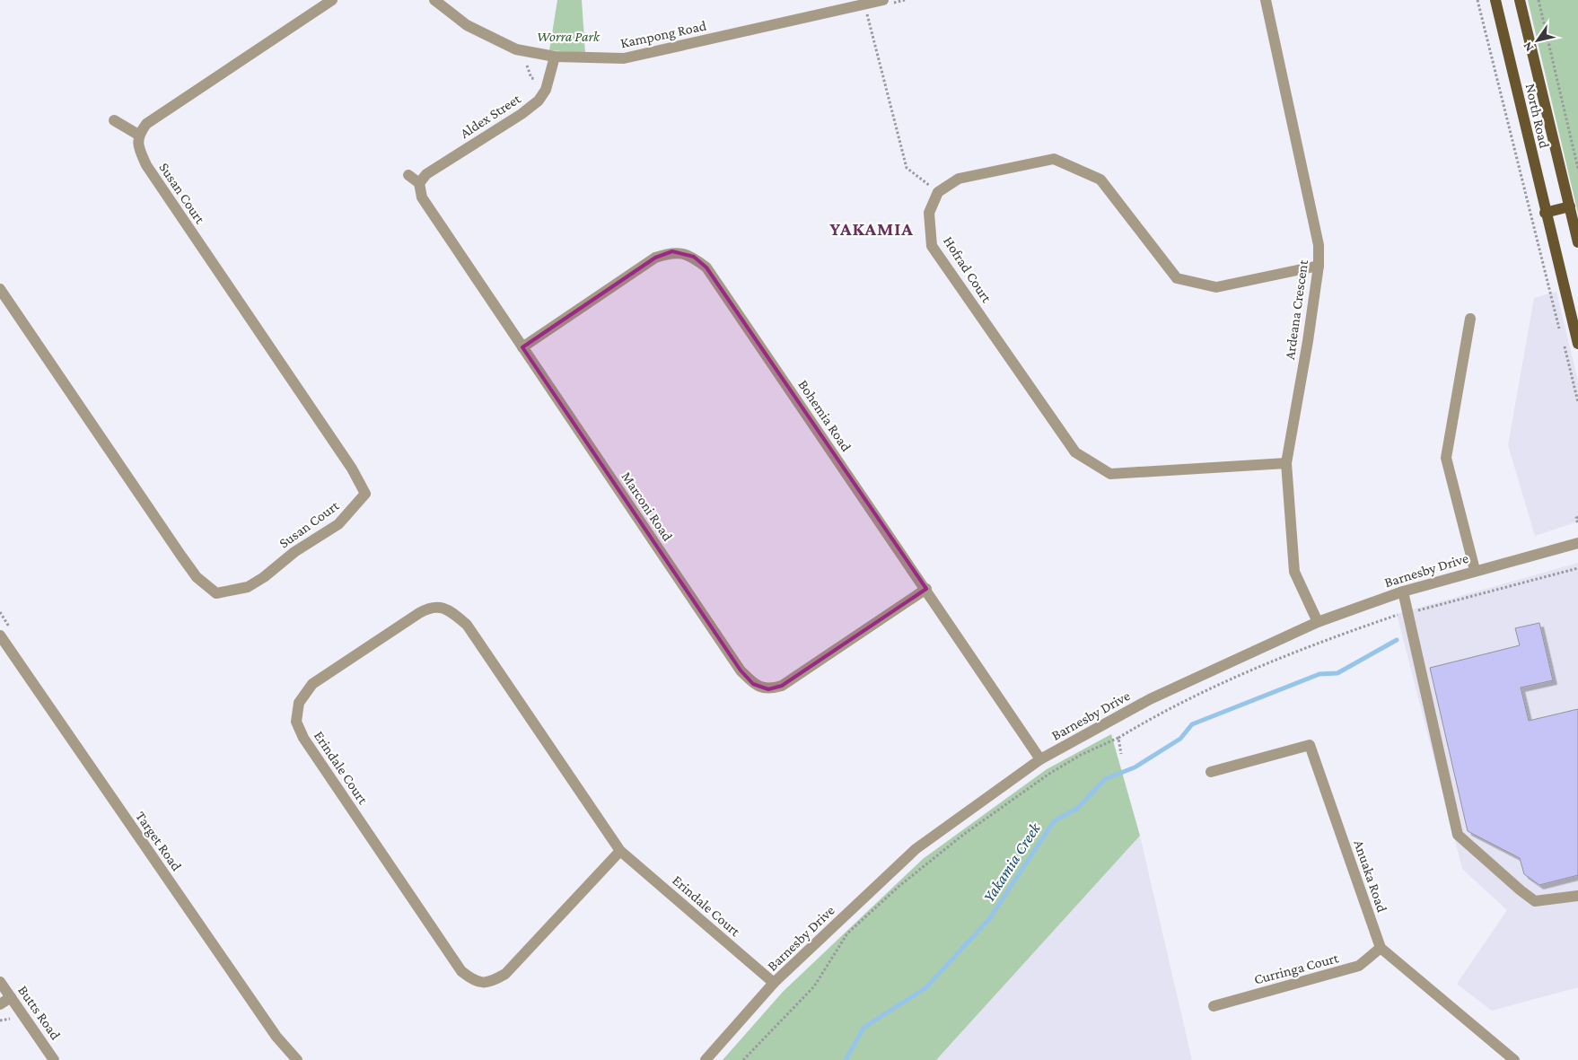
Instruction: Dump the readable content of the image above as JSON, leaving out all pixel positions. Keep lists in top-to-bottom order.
{
  "streets": {
    "main road": ["North Road"],
    "street": [
      "Kampong Road",
      "Aldex Street",
      "Susan Court",
      "Hofrad Court",
      "Ardeana Crescent",
      "Bohemia Road",
      "Marconi Road",
      "Barnesby Drive",
      "Erindale Court",
      "Target Road",
      "Anuaka Road",
      "Curringa Court",
      "Butts Road"
    ]
  },
  "crossings": [
    ["Kampong Road", "Aldex Street"],
    ["Aldex Street", "Marconi Road"],
    ["Hofrad Court", "Ardeana Crescent"],
    ["Ardeana Crescent", "Barnesby Drive"],
    ["Bohemia Road", "Marconi Road"],
    ["Bohemia Road", "Barnesby Drive"],
    ["Barnesby Drive", "Erindale Court"],
    ["Anuaka Road", "Curringa Court"]
  ],
  "districts": ["YAKAMIA"],
  "water": ["Yakamia Creek"],
  "parks": ["Worra Park"],
  "north": "bottom left"
}
